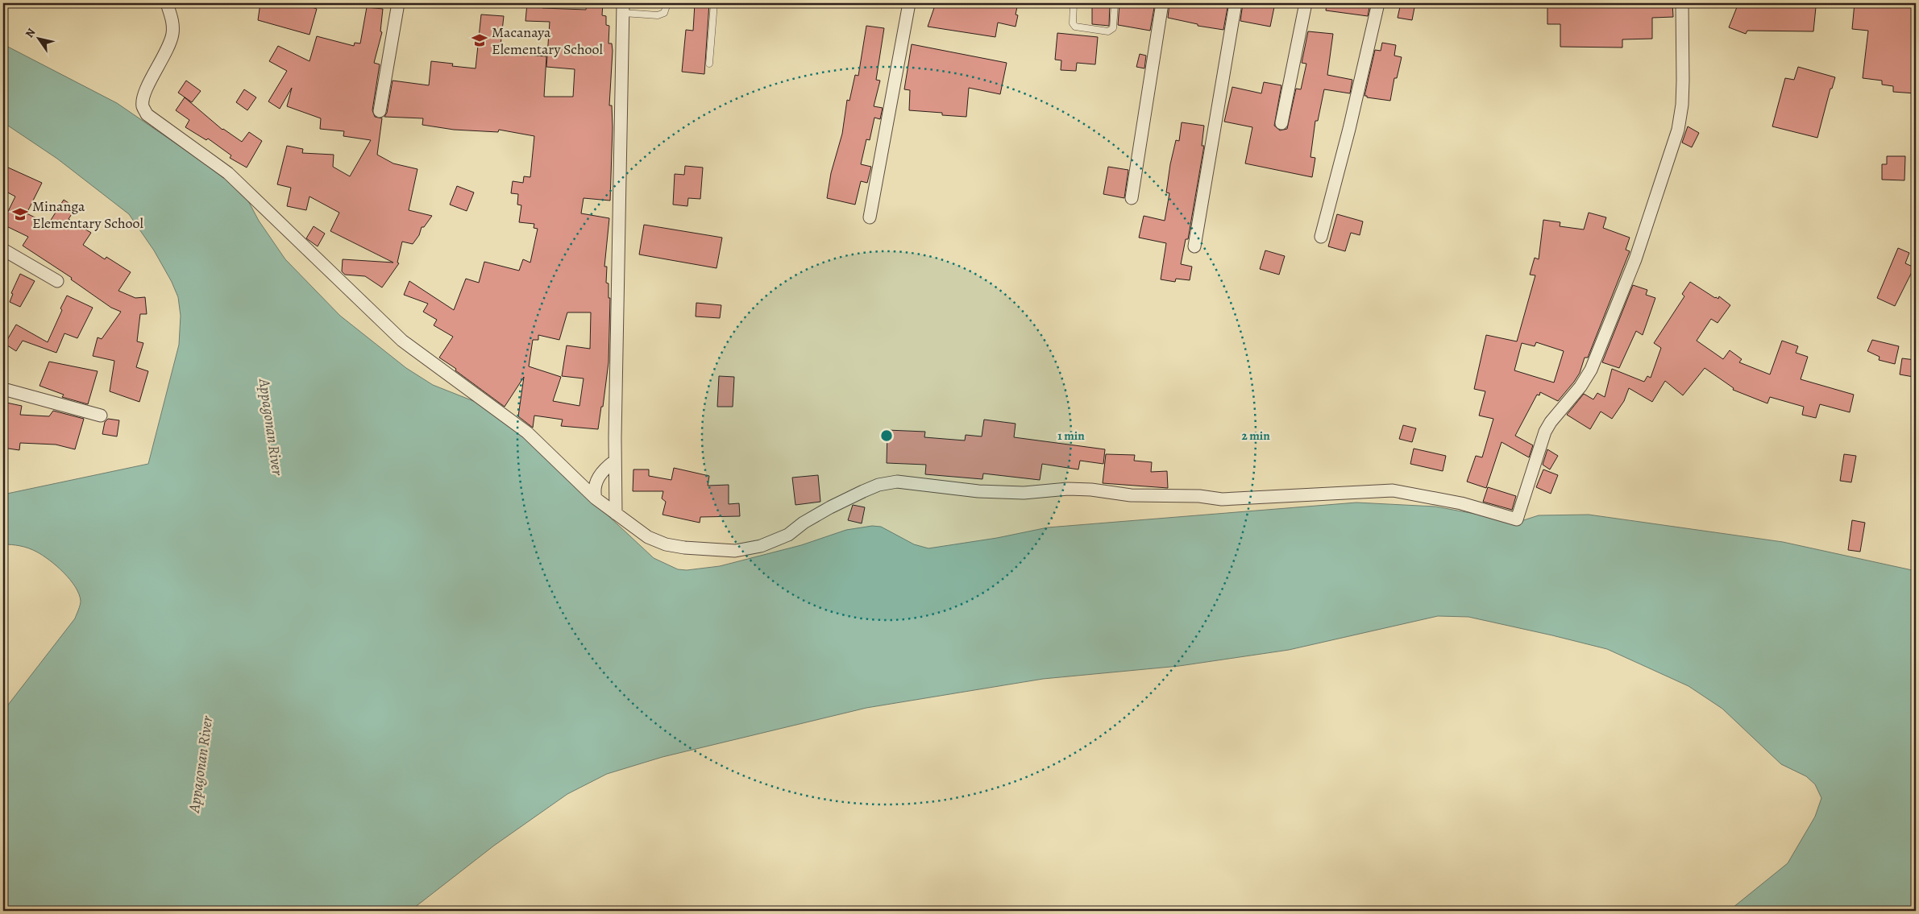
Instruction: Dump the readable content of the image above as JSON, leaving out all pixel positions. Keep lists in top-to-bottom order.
{
  "water": ["Appagonan River"],
  "places": {
    "school or university": ["Macanaya Elementary School", "Minanga Elementary School"]
  },
  "north": "top left",
  "rings": ["1 min", "2 min"]
}
